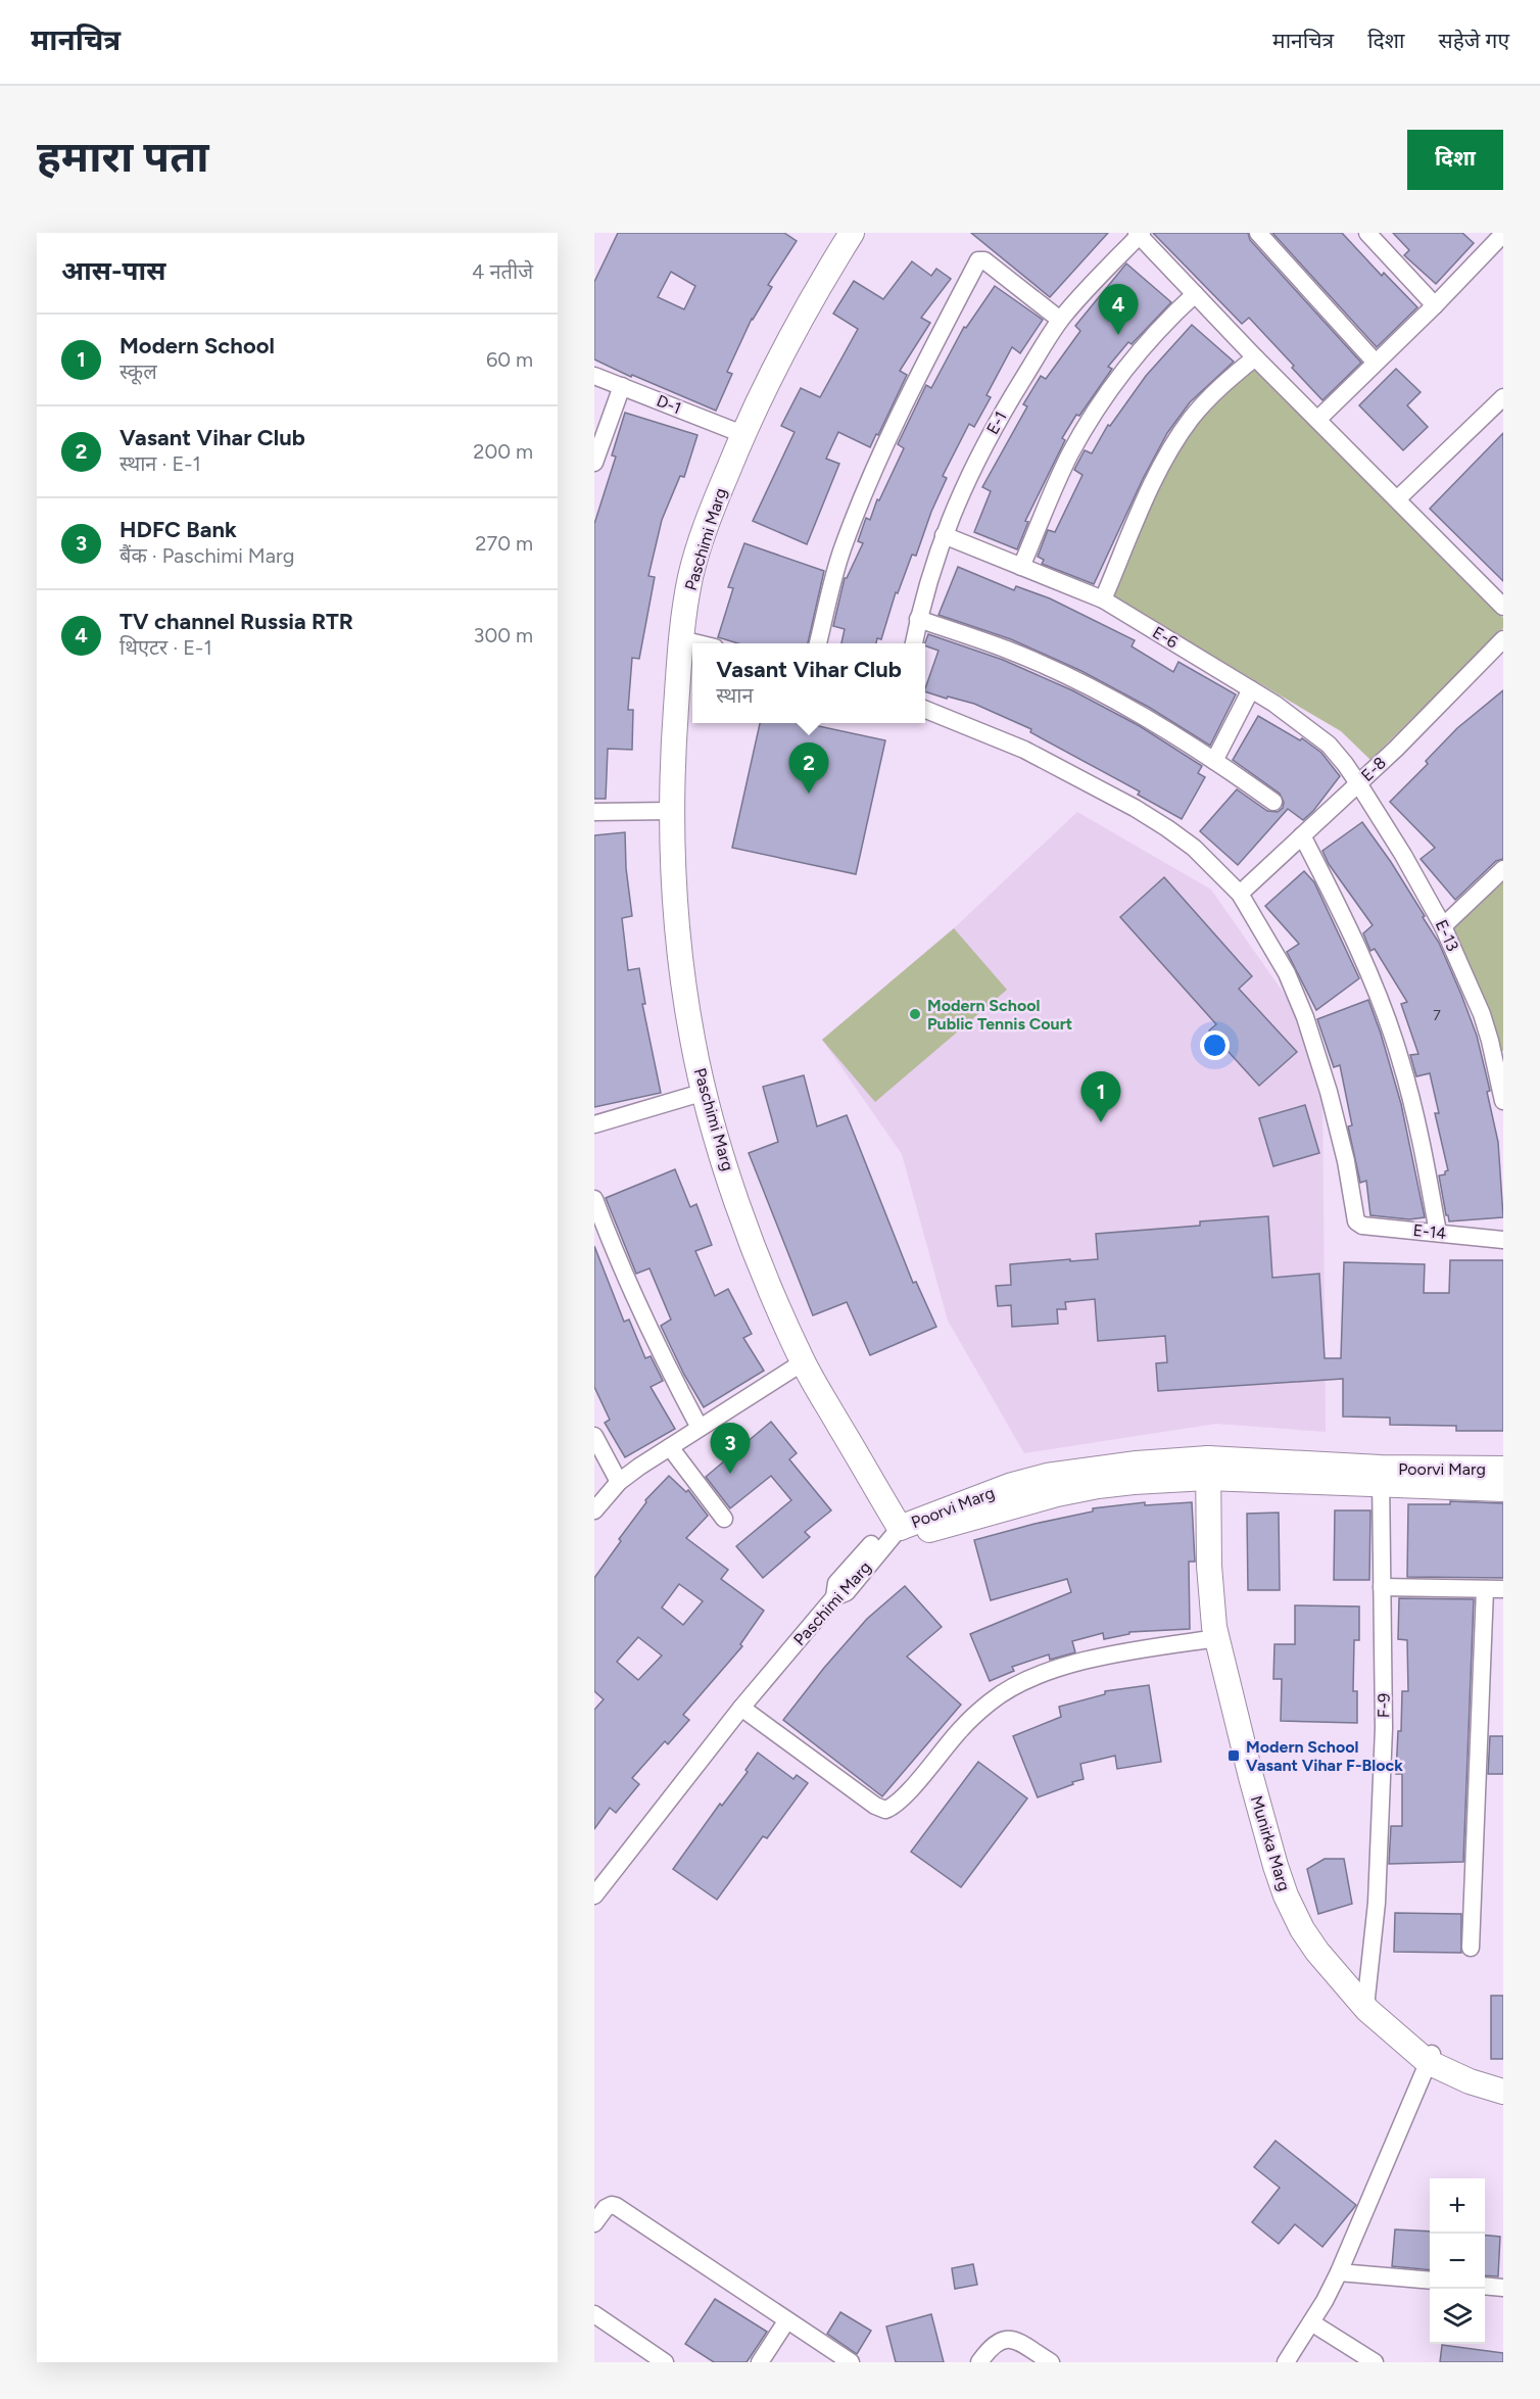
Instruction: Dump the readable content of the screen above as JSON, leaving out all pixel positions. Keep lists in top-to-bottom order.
{
  "streets": {
    "main road": ["Paschimi Marg", "Poorvi Marg", "Munirka Marg"],
    "street": [
      "D-1",
      "E-1",
      "E-6",
      "E-8",
      "E-13",
      "E-14",
      "F-9"
    ]
  },
  "crossings": [
    ["D-1", "Paschimi Marg"],
    ["E-1", "E-6"],
    ["Paschimi Marg", "Poorvi Marg"],
    ["E-6", "E-8"],
    ["E-6", "E-13"],
    ["E-8", "E-13"],
    ["E-8", "E-14"],
    ["Poorvi Marg", "F-9"],
    ["Poorvi Marg", "Munirka Marg"],
    ["F-9", "Munirka Marg"]
  ],
  "places": {
    "other": ["Modern School Public Tennis Court"],
    "transit": ["Modern School Vasant Vihar F-Block"]
  },
  "house_numbers": ["7"],
  "page": {
    "header": "मानचित्र",
    "nav": ["मानचित्र", "दिशा", "सहेजे गए"],
    "buttons": "दिशा",
    "title": "हमारा पता",
    "heading": ["आस-पास", "4 नतीजे"],
    "pins": [
      "4",
      "2",
      "1",
      "3"
    ],
    "list": [
      {
        "mark": "1",
        "name": "Modern School",
        "note": "स्कूल",
        "value": "60 m"
      },
      {
        "mark": "2",
        "name": "Vasant Vihar Club",
        "note": "स्थान · E-1",
        "value": "200 m"
      },
      {
        "mark": "3",
        "name": "HDFC Bank",
        "note": "बैंक · Paschimi Marg",
        "value": "270 m"
      },
      {
        "mark": "4",
        "name": "TV channel Russia RTR",
        "note": "थिएटर · E-1",
        "value": "300 m"
      }
    ],
    "popup": ["Vasant Vihar Club", "स्थान"],
    "map_buttons": ["+", "−"]
  }
}
